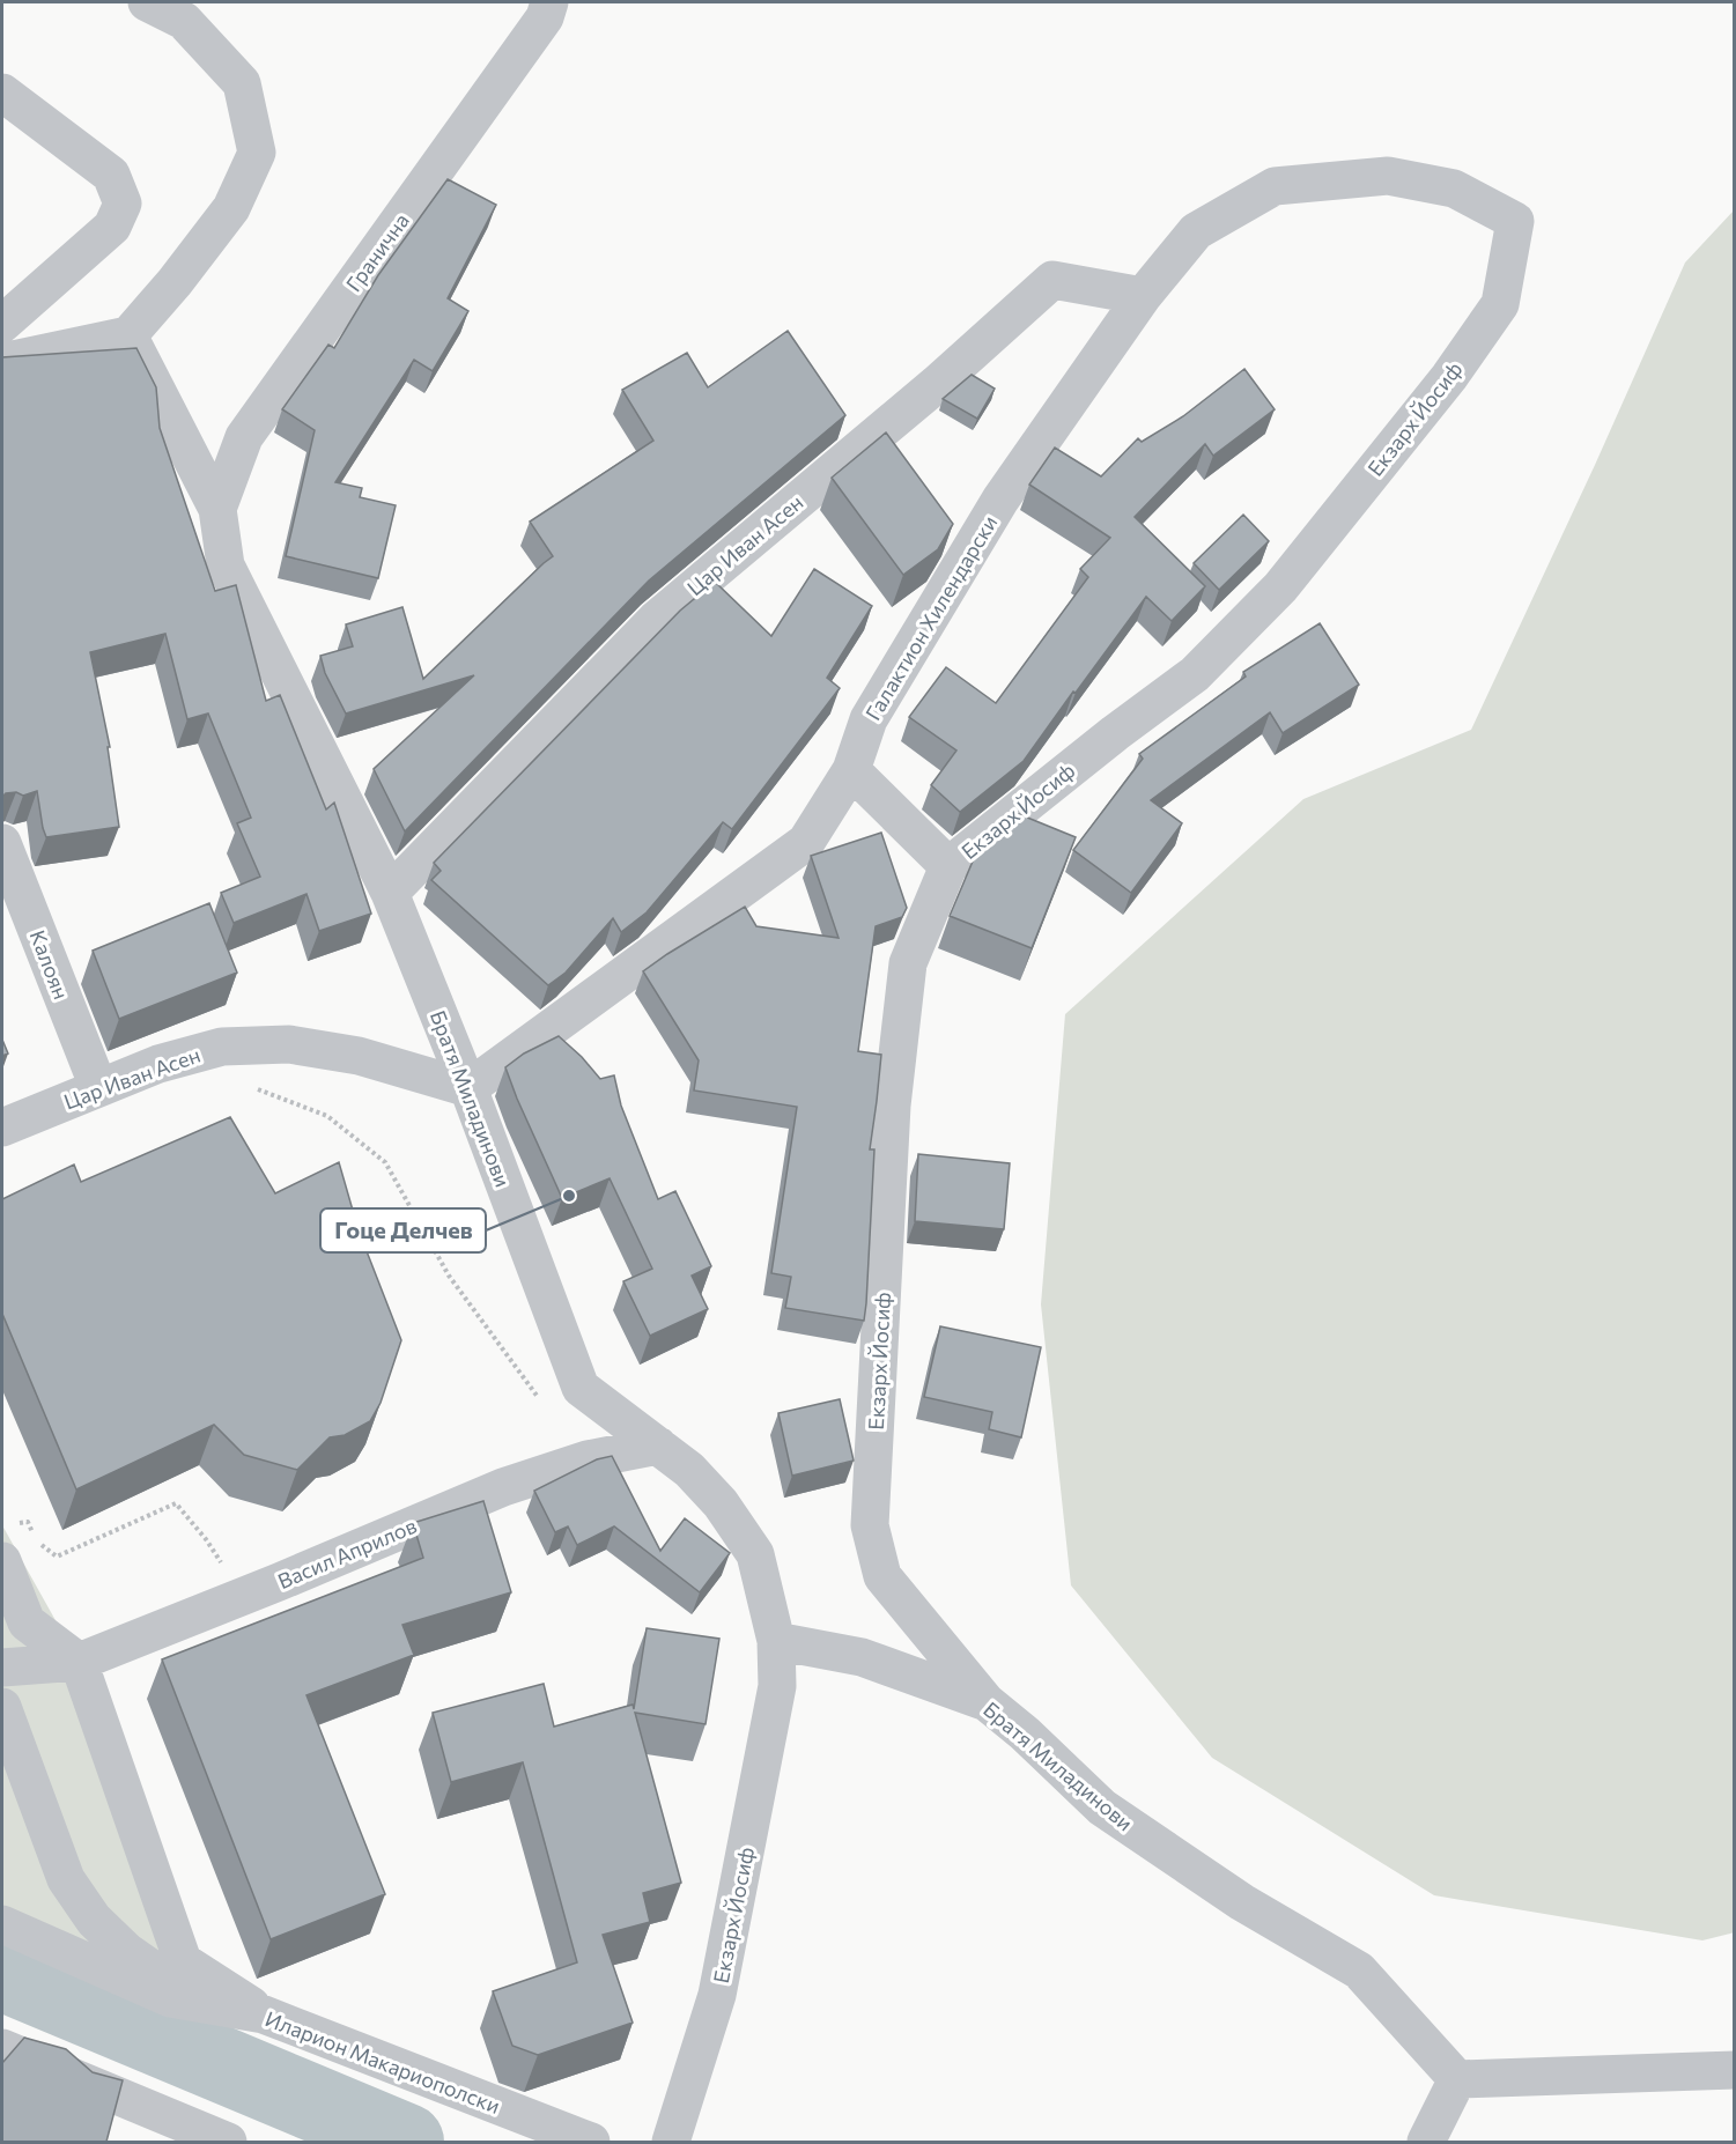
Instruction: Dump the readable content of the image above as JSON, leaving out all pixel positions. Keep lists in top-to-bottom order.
{
  "streets": {
    "street": [
      "Гранична",
      "Екзарх Йосиф",
      "Цар Иван Асен",
      "Галактион Хилендарски",
      "Калоян",
      "Братя Миладинови",
      "Васил Априлов",
      "Иларион Макариополски"
    ]
  },
  "crossings": [
    ["Гранична", "Братя Миладинови"],
    ["Екзарх Йосиф", "Цар Иван Асен"],
    ["Екзарх Йосиф", "Галактион Хилендарски"],
    ["Екзарх Йосиф", "Братя Миладинови"],
    ["Цар Иван Асен", "Галактион Хилендарски"],
    ["Цар Иван Асен", "Калоян"],
    ["Цар Иван Асен", "Братя Миладинови"],
    ["Галактион Хилендарски", "Братя Миладинови"],
    ["Братя Миладинови", "Васил Априлов"]
  ],
  "places": ["Гоце Делчев"]
}
